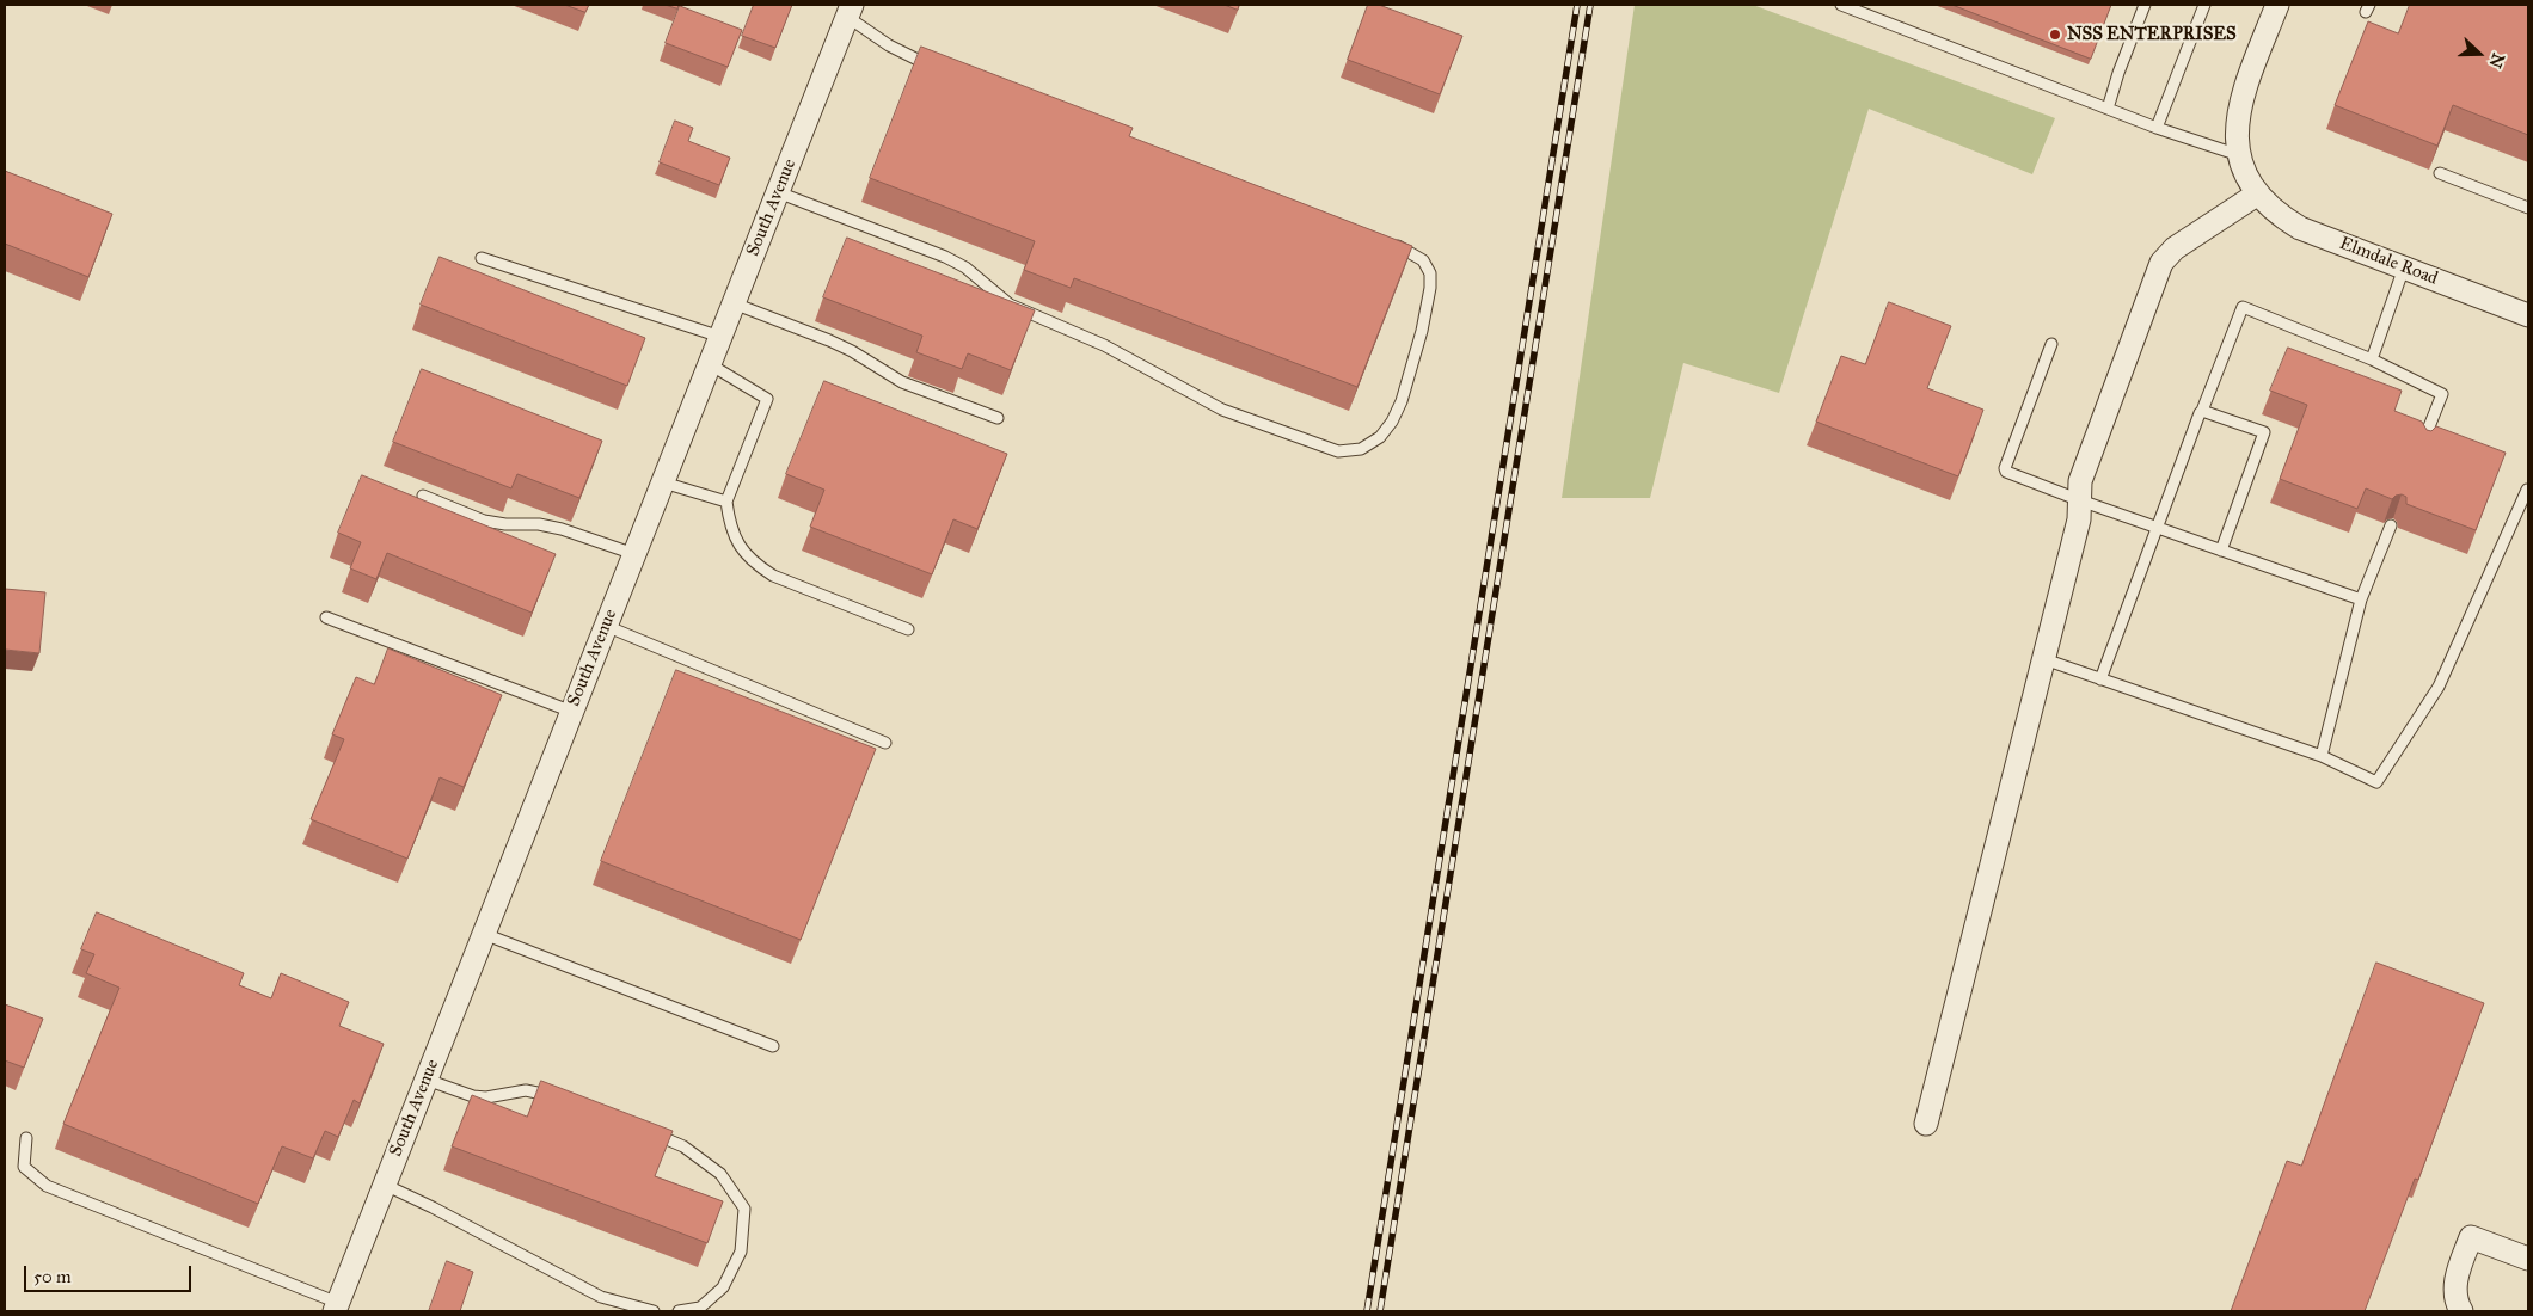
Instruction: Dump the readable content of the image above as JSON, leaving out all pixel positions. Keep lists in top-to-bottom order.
{
  "streets": {
    "street": ["South Avenue", "Elmdale Road"]
  },
  "places": ["NSS ENTERPRISES"],
  "scale_bar": "50 m",
  "north": "right"
}
